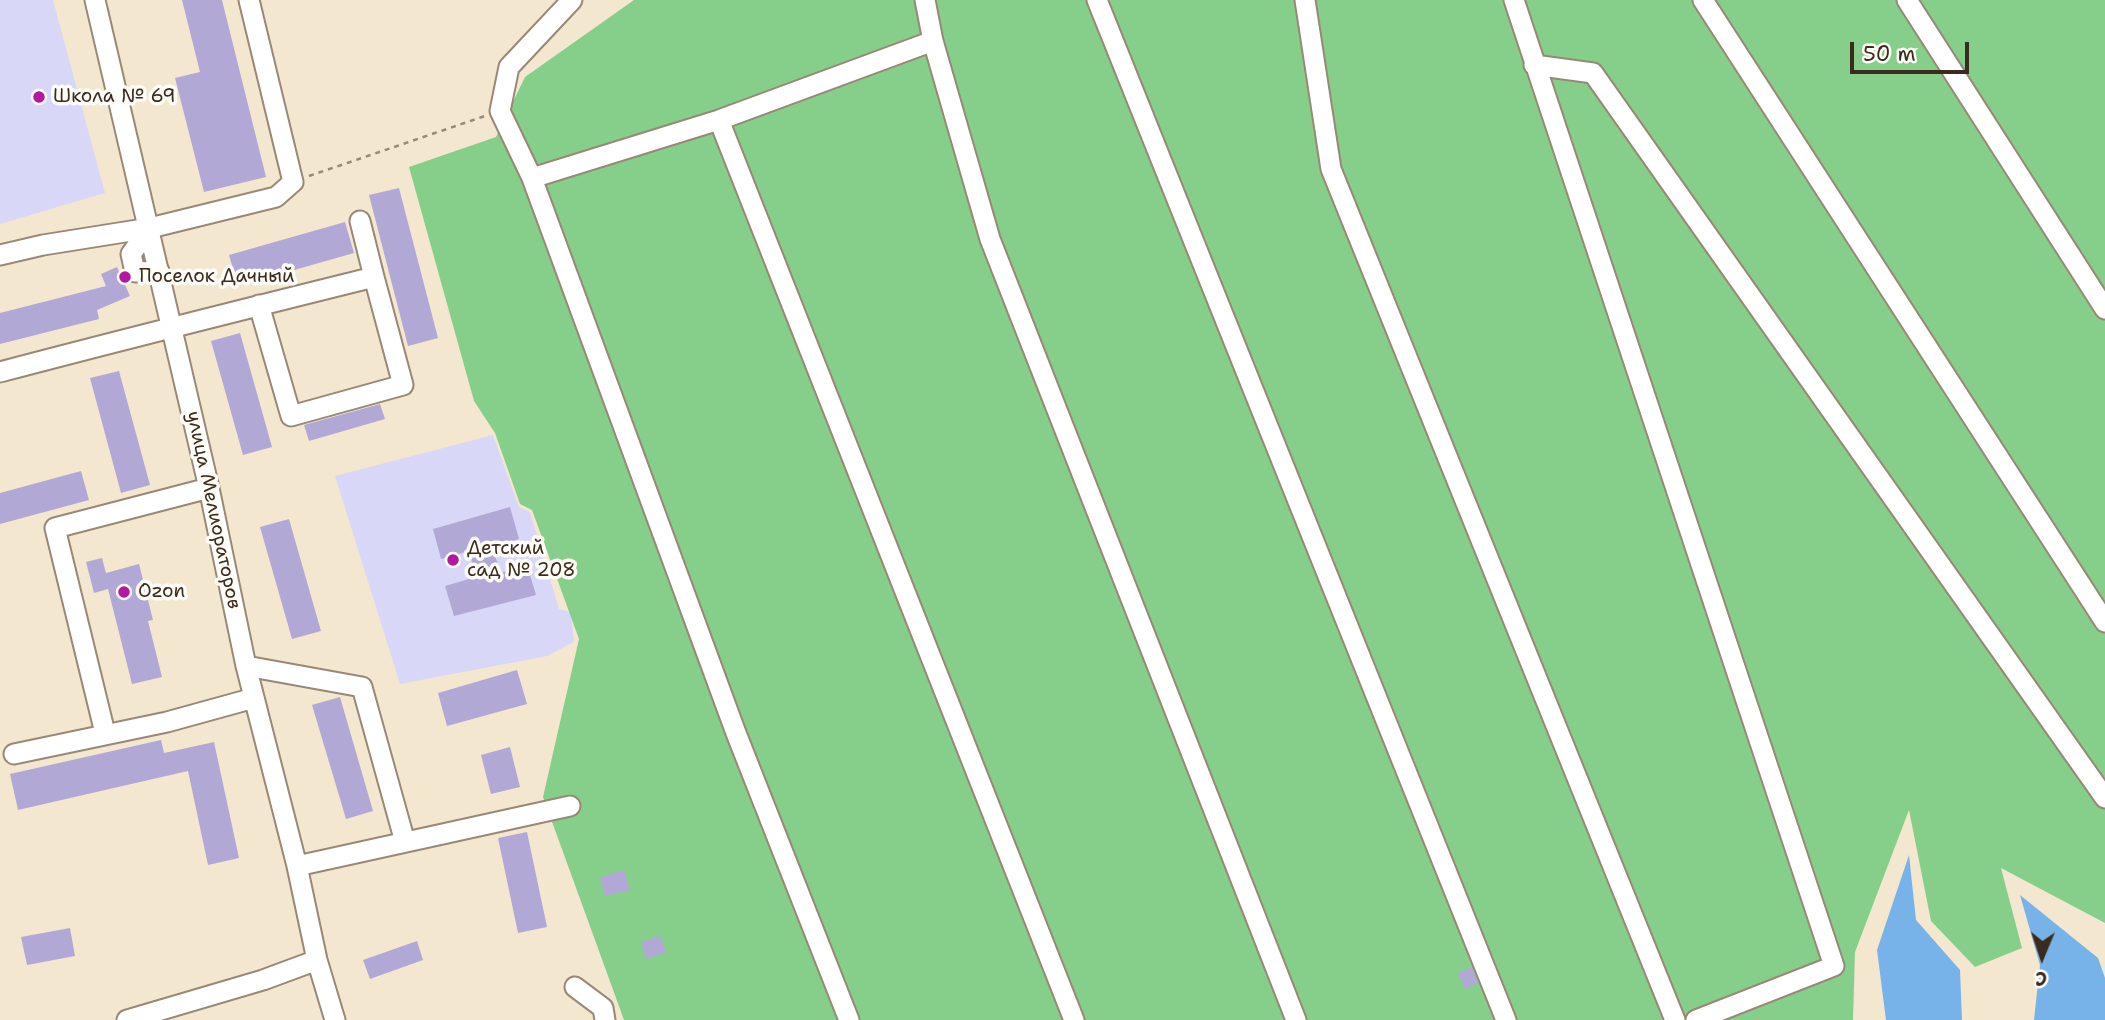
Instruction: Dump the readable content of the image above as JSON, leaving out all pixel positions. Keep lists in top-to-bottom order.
{
  "streets": {
    "street": ["улица Мелиораторов"]
  },
  "places": [
    "Школа № 69",
    "Поселок Дачный",
    "Детский сад № 208",
    "Ozon"
  ],
  "scale_bar": "50 m",
  "north": "bottom"
}
